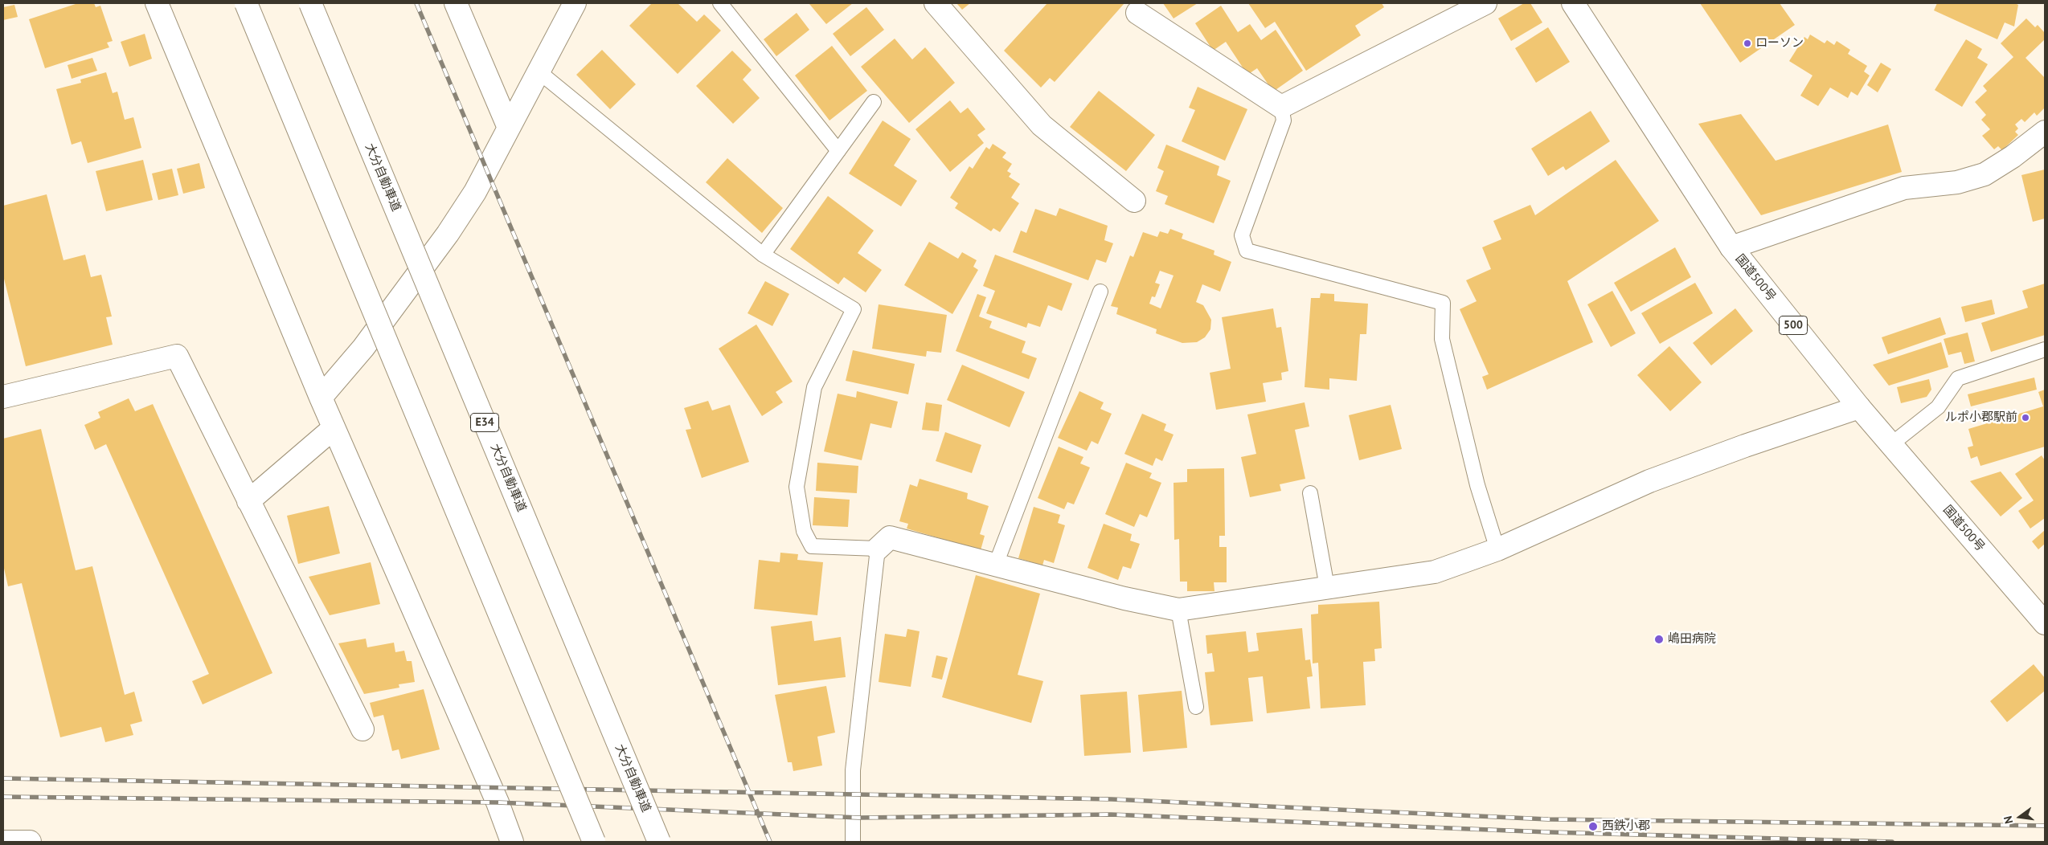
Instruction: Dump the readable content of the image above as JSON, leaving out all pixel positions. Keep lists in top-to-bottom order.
{
  "streets": {
    "main road": [
      "大分自動車道",
      "国道500号",
      "500",
      "E34"
    ]
  },
  "places": [
    "ローソン",
    "ルポ小郡駅前",
    "嶋田病院",
    "西鉄小郡"
  ],
  "north": "left"
}
